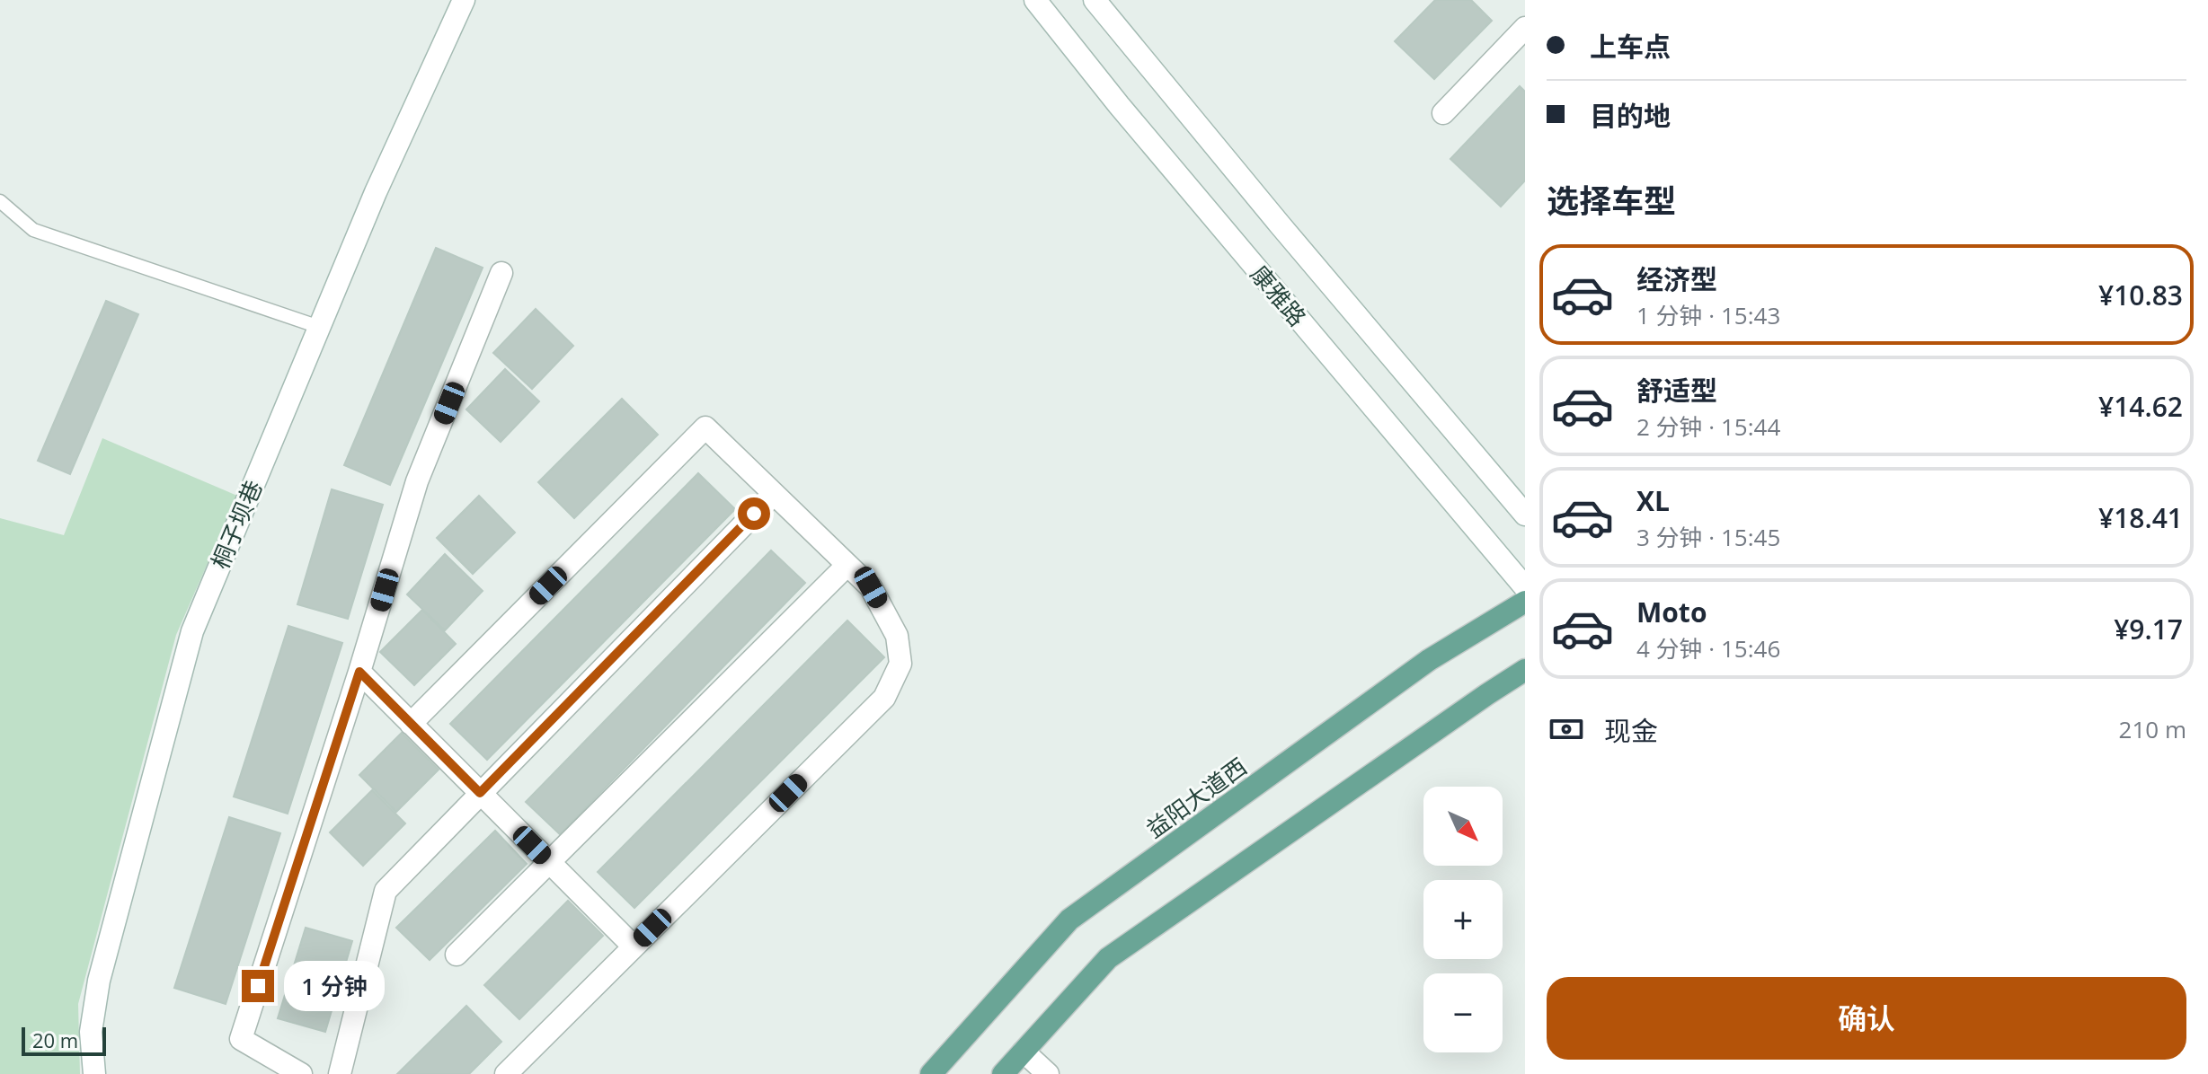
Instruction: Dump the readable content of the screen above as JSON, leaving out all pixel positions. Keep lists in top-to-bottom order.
{
  "streets": {
    "main road": ["益阳大道西"],
    "street": ["康雅路", "桐子坝巷"]
  },
  "scale_bar": "20 m",
  "north": "bottom right",
  "page": {
    "banner": ["上车点", "目的地"],
    "heading": "选择车型",
    "list": [
      {
        "name": "经济型",
        "note": "1 分钟 · 15:43",
        "value": "¥10.83"
      },
      {
        "name": "舒适型",
        "note": "2 分钟 · 15:44",
        "value": "¥14.62"
      },
      {
        "name": "XL",
        "note": "3 分钟 · 15:45",
        "value": "¥18.41"
      },
      {
        "name": "Moto",
        "note": "4 分钟 · 15:46",
        "value": "¥9.17"
      }
    ],
    "pay": ["现金", "210 m"],
    "map_buttons": ["+", "−"],
    "bubble": "1 分钟",
    "buttons": "确认",
    "scale": "20 m"
  }
}
